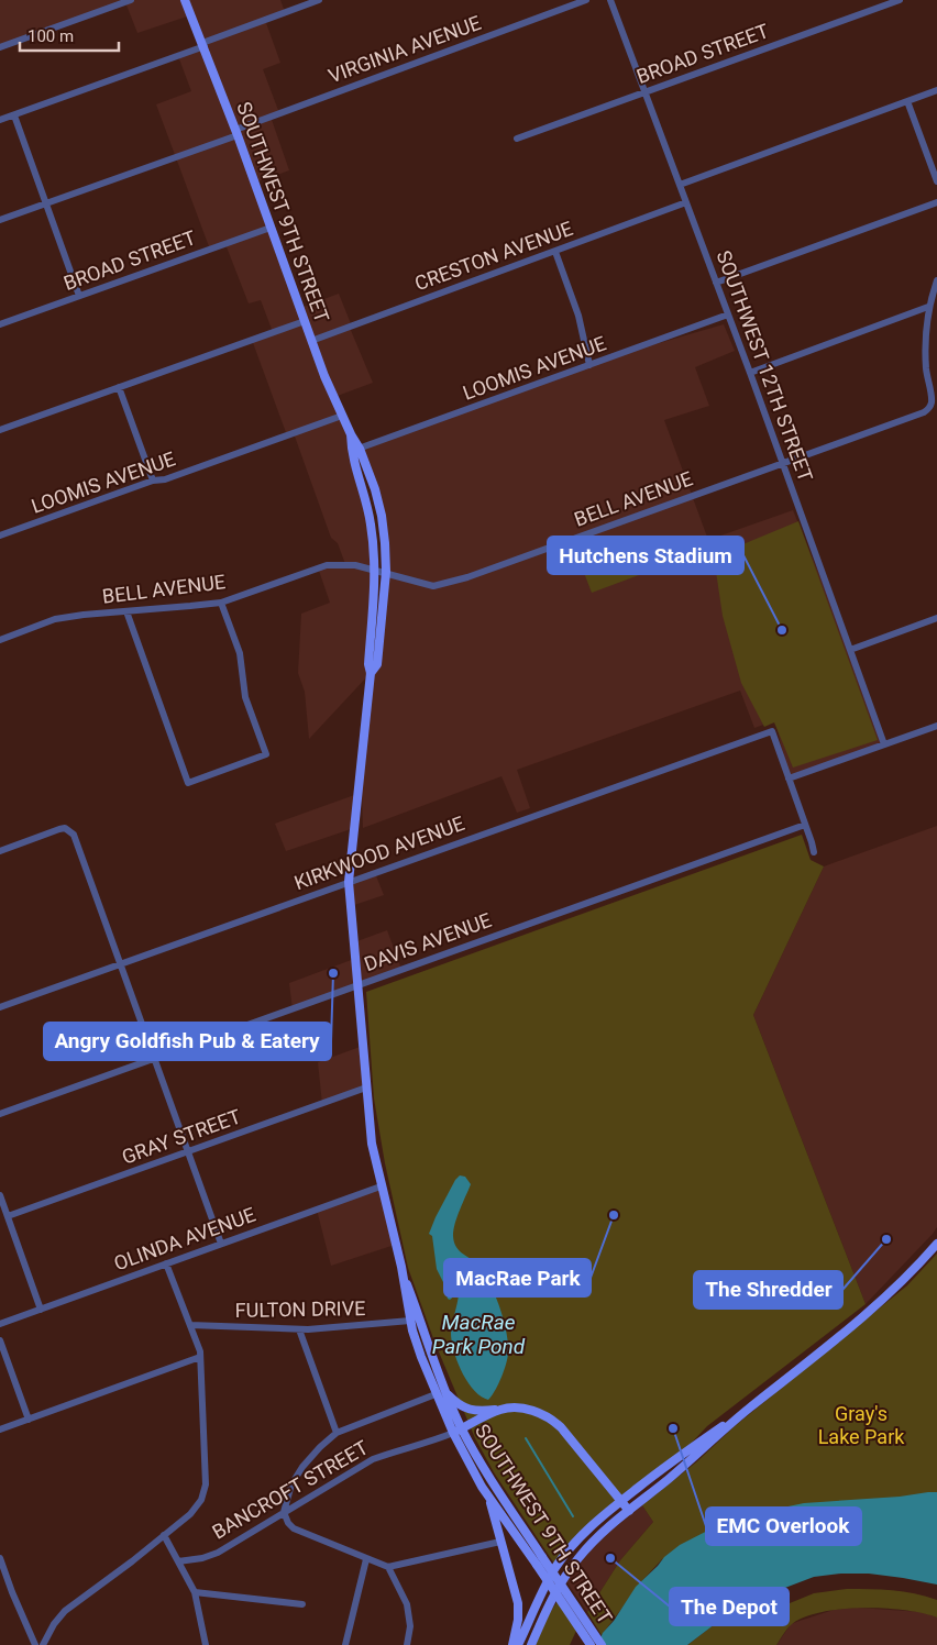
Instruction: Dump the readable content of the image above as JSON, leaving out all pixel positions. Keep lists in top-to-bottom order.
{
  "streets": {
    "main road": ["SOUTHWEST 9TH STREET", "BANCROFT STREET"],
    "street": [
      "VIRGINIA AVENUE",
      "BROAD STREET",
      "CRESTON AVENUE",
      "SOUTHWEST 12TH STREET",
      "LOOMIS AVENUE",
      "BELL AVENUE",
      "KIRKWOOD AVENUE",
      "DAVIS AVENUE",
      "GRAY STREET",
      "OLINDA AVENUE",
      "FULTON DRIVE"
    ]
  },
  "crossings": [
    ["VIRGINIA AVENUE", "SOUTHWEST 9TH STREET"],
    ["BROAD STREET", "SOUTHWEST 9TH STREET"],
    ["BROAD STREET", "SOUTHWEST 12TH STREET"],
    ["SOUTHWEST 9TH STREET", "CRESTON AVENUE"],
    ["SOUTHWEST 9TH STREET", "LOOMIS AVENUE"],
    ["SOUTHWEST 9TH STREET", "BELL AVENUE"],
    ["SOUTHWEST 9TH STREET", "KIRKWOOD AVENUE"],
    ["SOUTHWEST 9TH STREET", "DAVIS AVENUE"],
    ["SOUTHWEST 9TH STREET", "GRAY STREET"],
    ["SOUTHWEST 9TH STREET", "OLINDA AVENUE"],
    ["SOUTHWEST 9TH STREET", "FULTON DRIVE"],
    ["SOUTHWEST 9TH STREET", "BANCROFT STREET"],
    ["CRESTON AVENUE", "SOUTHWEST 12TH STREET"],
    ["SOUTHWEST 12TH STREET", "LOOMIS AVENUE"],
    ["SOUTHWEST 12TH STREET", "BELL AVENUE"]
  ],
  "water": ["MacRae Park Pond"],
  "parks": ["Gray's Lake Park"],
  "places": [
    "Hutchens Stadium",
    "Angry Goldfish Pub & Eatery",
    "MacRae Park",
    "The Shredder",
    "EMC Overlook",
    "The Depot"
  ],
  "scale_bar": "100 m"
}
